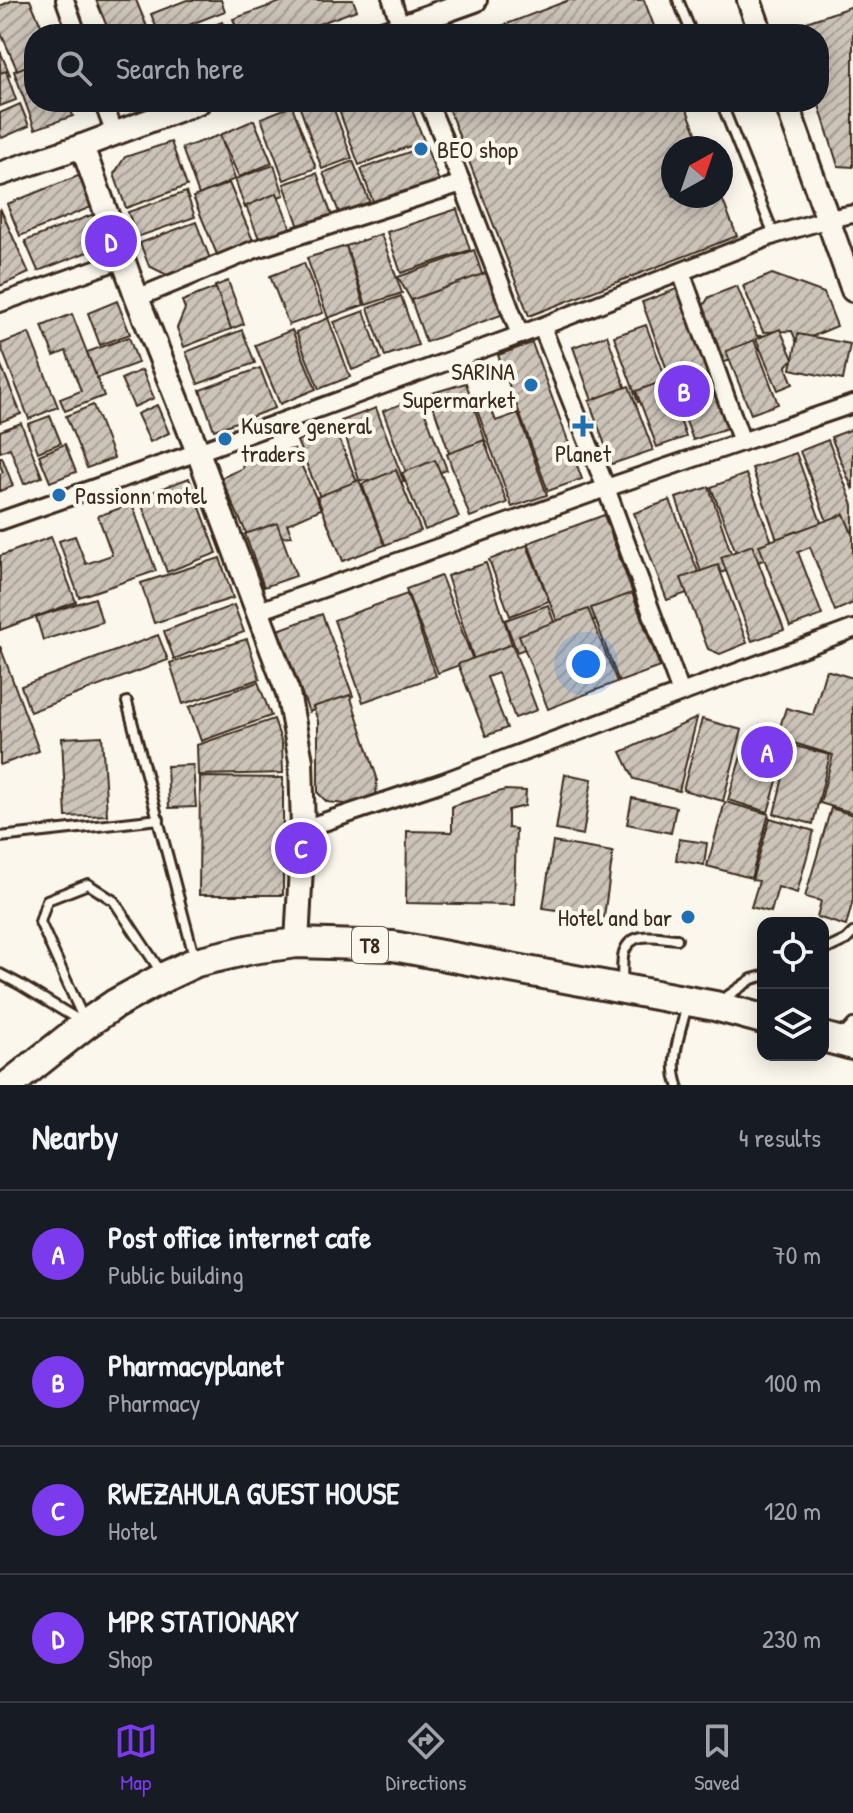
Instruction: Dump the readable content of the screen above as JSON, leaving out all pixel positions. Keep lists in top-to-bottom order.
{
  "streets": {
    "highway": ["T8"]
  },
  "places": {
    "other": [
      "BEO shop",
      "SARINA Supermarket",
      "Kusare general traders",
      "Passionn motel",
      "Hotel and bar"
    ],
    "health": ["Planet"]
  },
  "north": "top right",
  "page": {
    "search": "Search here",
    "pins": [
      "D",
      "B",
      "A",
      "C"
    ],
    "heading": ["Nearby", "4 results"],
    "list": [
      {
        "mark": "A",
        "name": "Post office internet cafe",
        "note": "Public building",
        "value": "70 m"
      },
      {
        "mark": "B",
        "name": "Pharmacyplanet",
        "note": "Pharmacy",
        "value": "100 m"
      },
      {
        "mark": "C",
        "name": "RWEZAHULA GUEST HOUSE",
        "note": "Hotel",
        "value": "120 m"
      },
      {
        "mark": "D",
        "name": "MPR STATIONARY",
        "note": "Shop",
        "value": "230 m"
      }
    ],
    "nav": ["Map", "Directions", "Saved"]
  }
}
